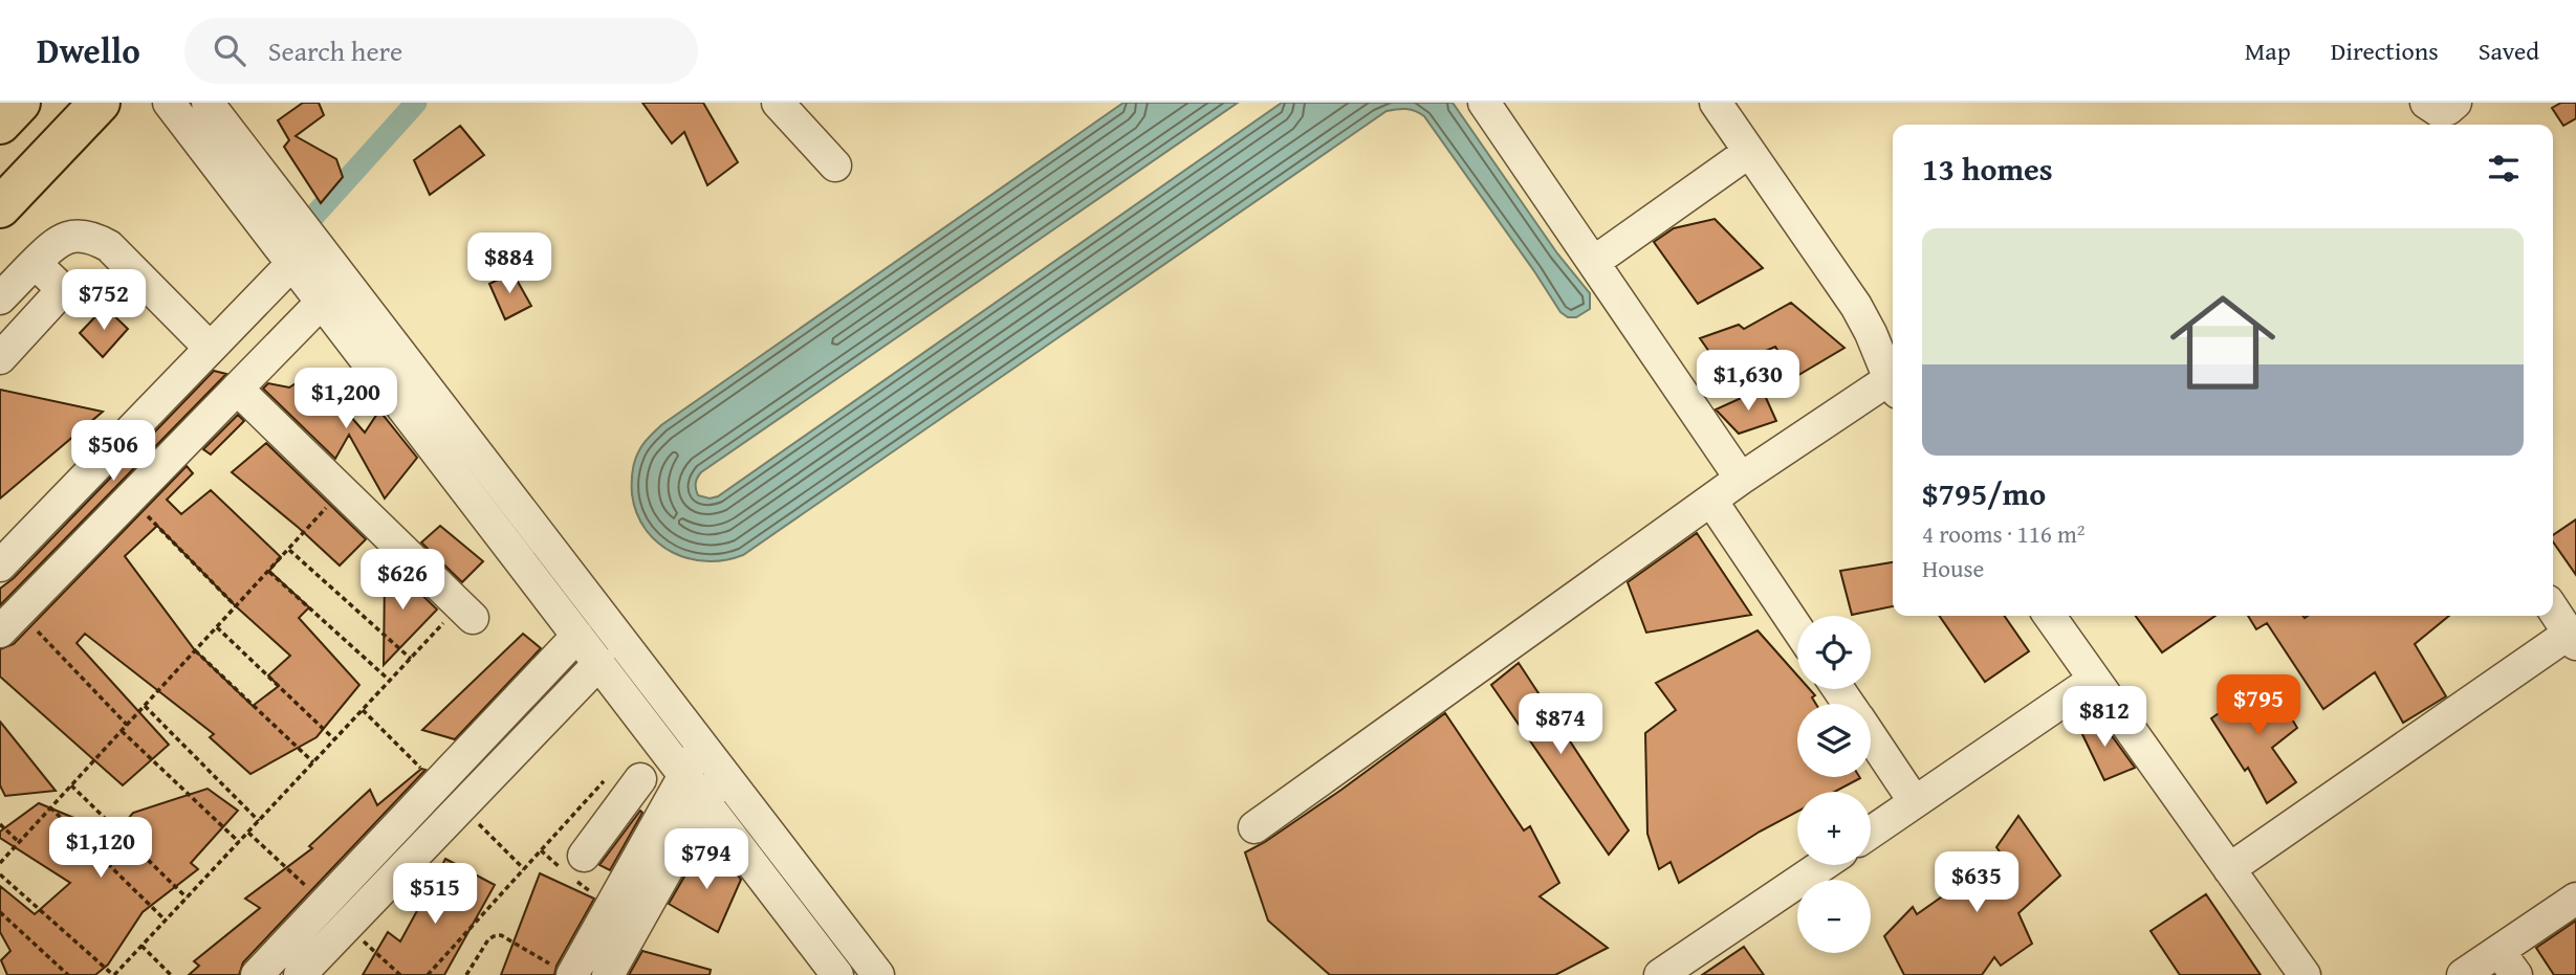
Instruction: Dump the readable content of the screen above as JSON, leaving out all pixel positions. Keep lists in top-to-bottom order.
{
  "page": {
    "header": "Dwello",
    "search": "Search here",
    "nav": ["Map", "Directions", "Saved"],
    "heading": "13 homes",
    "list": [
      {
        "name": "$795/mo",
        "note": "4 rooms · 116 m² · House"
      }
    ],
    "price": [
      "$884",
      "$752",
      "$1,630",
      "$1,200",
      "$506",
      "$626",
      "$795",
      "$812",
      "$874",
      "$1,120",
      "$794",
      "$635",
      "$515"
    ],
    "map_buttons": ["+", "−"]
  }
}
